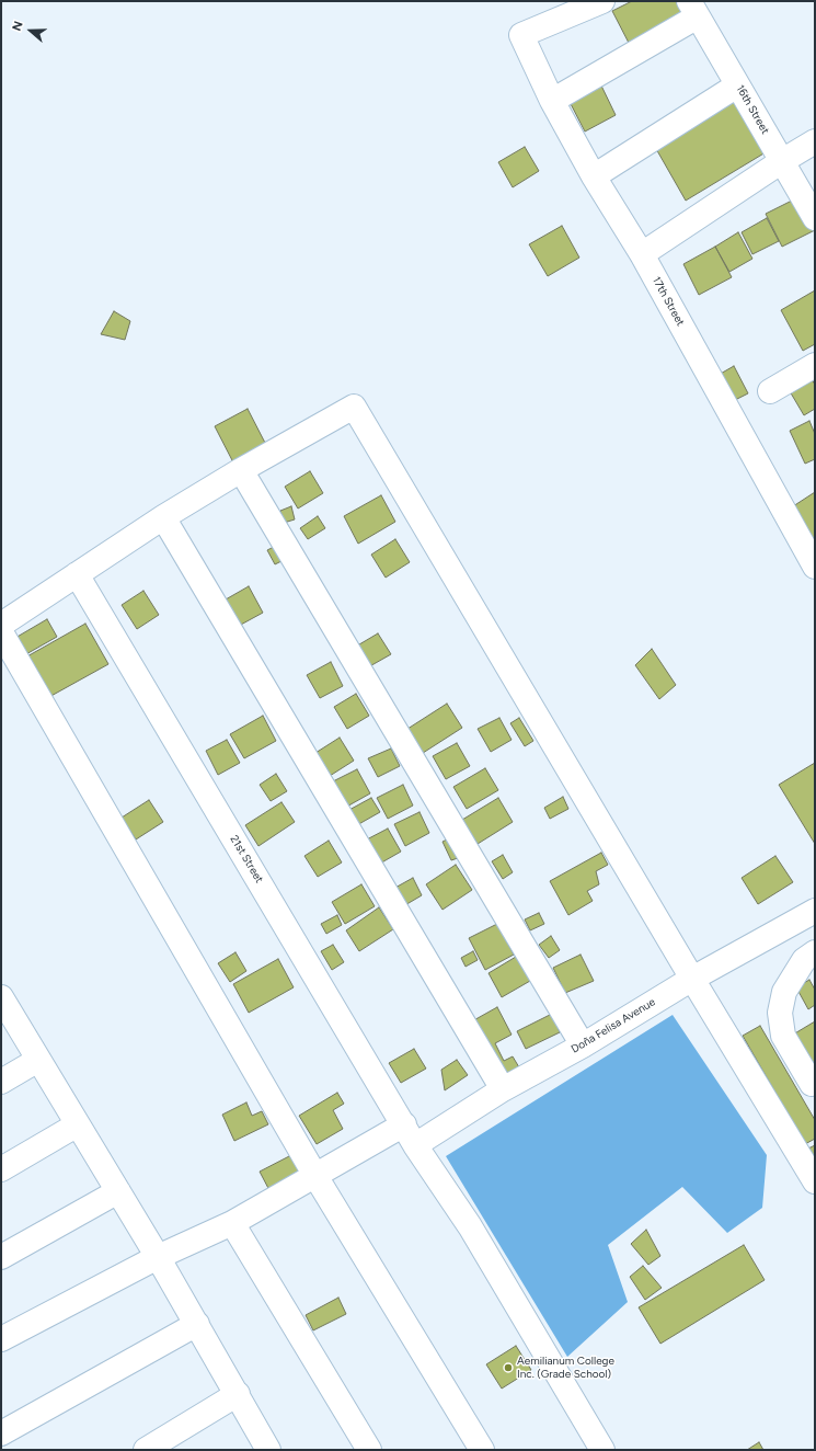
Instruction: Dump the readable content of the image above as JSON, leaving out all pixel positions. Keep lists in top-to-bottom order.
{
  "streets": {
    "street": [
      "16th Street",
      "17th Street",
      "21st Street",
      "Doña Felisa Avenue"
    ]
  },
  "crossings": [
    ["21st Street", "Doña Felisa Avenue"]
  ],
  "places": ["Aemilianum College Inc. (Grade School)"],
  "north": "left"
}
